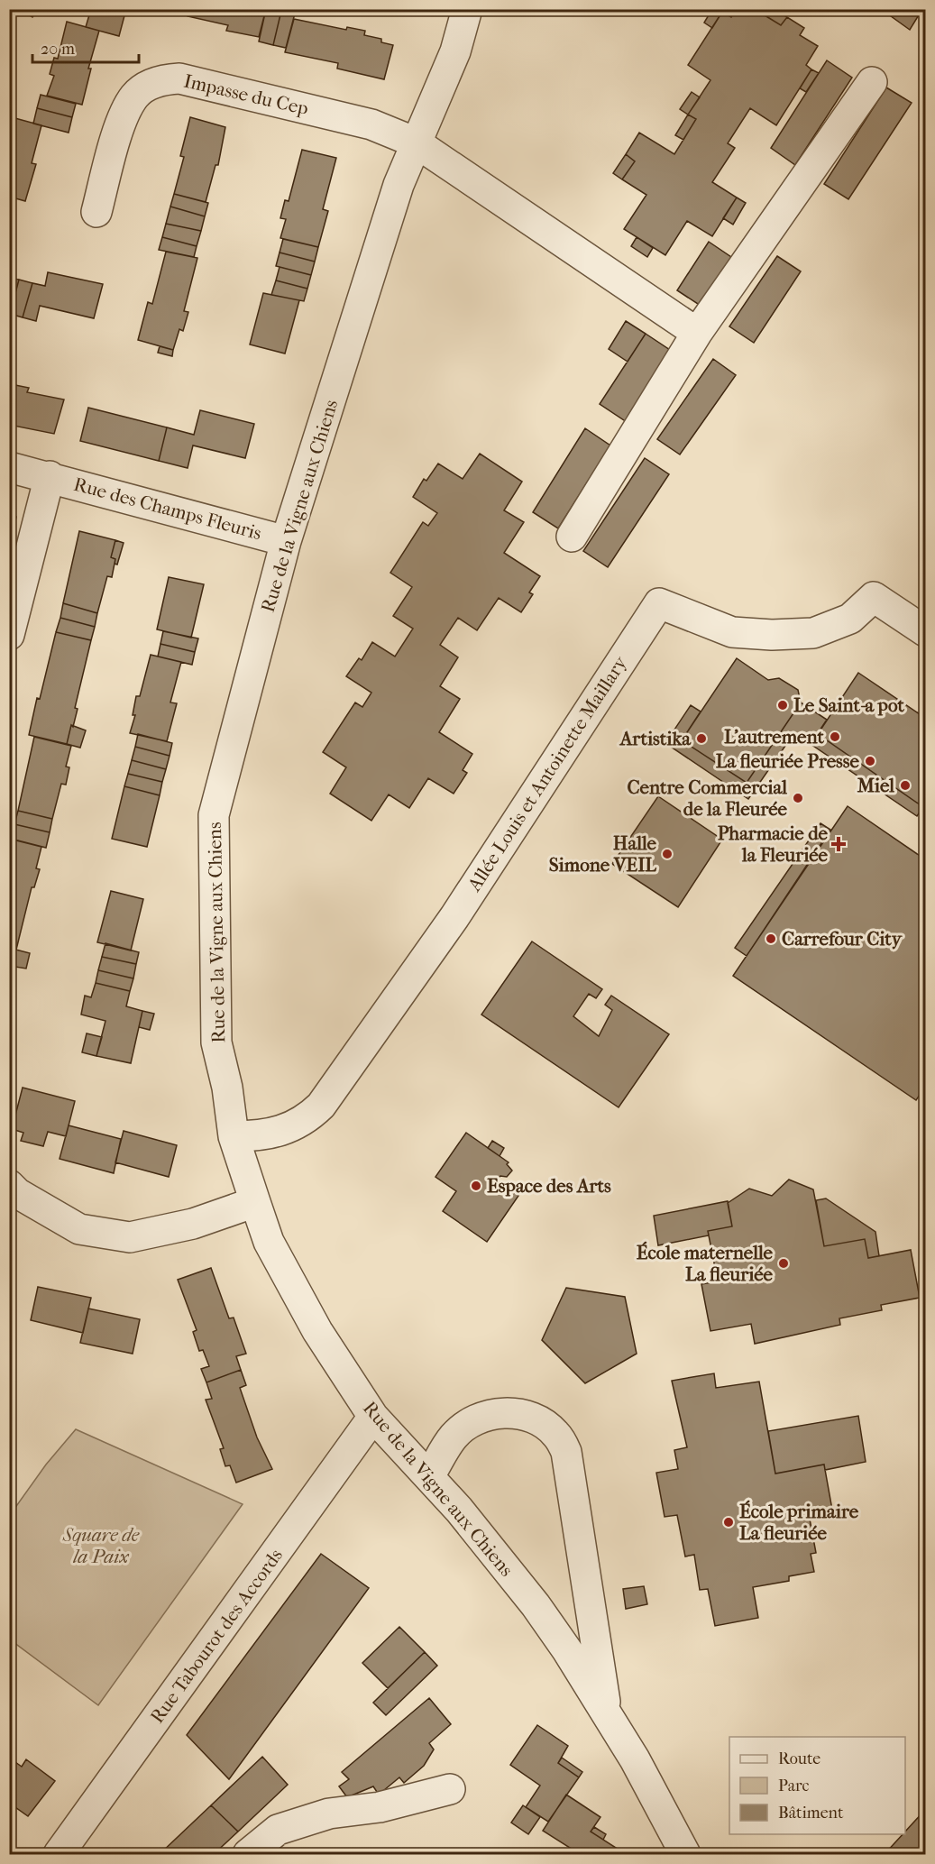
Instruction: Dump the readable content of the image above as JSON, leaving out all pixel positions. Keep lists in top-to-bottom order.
{
  "streets": {
    "street": [
      "Impasse du Cep",
      "Rue de la Vigne aux Chiens",
      "Rue des Champs Fleuris",
      "Allée Louis et Antoinette Maillary",
      "Rue Tabourot des Accords"
    ]
  },
  "crossings": [
    ["Impasse du Cep", "Rue de la Vigne aux Chiens"],
    ["Rue de la Vigne aux Chiens", "Rue des Champs Fleuris"],
    ["Rue de la Vigne aux Chiens", "Allée Louis et Antoinette Maillary"],
    ["Rue de la Vigne aux Chiens", "Rue Tabourot des Accords"]
  ],
  "parks": ["Square de la Paix"],
  "places": {
    "other": [
      "Le Saint-a pot",
      "L'autrement",
      "Artistika",
      "La fleuriée Presse",
      "Miel",
      "Centre Commercial de la Fleurée",
      "Halle Simone VEIL",
      "Carrefour City",
      "Espace des Arts",
      "École maternelle La fleuriée",
      "École primaire La fleuriée"
    ],
    "health": ["Pharmacie de la Fleuriée"]
  },
  "legend": ["Route", "Parc", "Bâtiment"],
  "scale_bar": "20 m"
}
